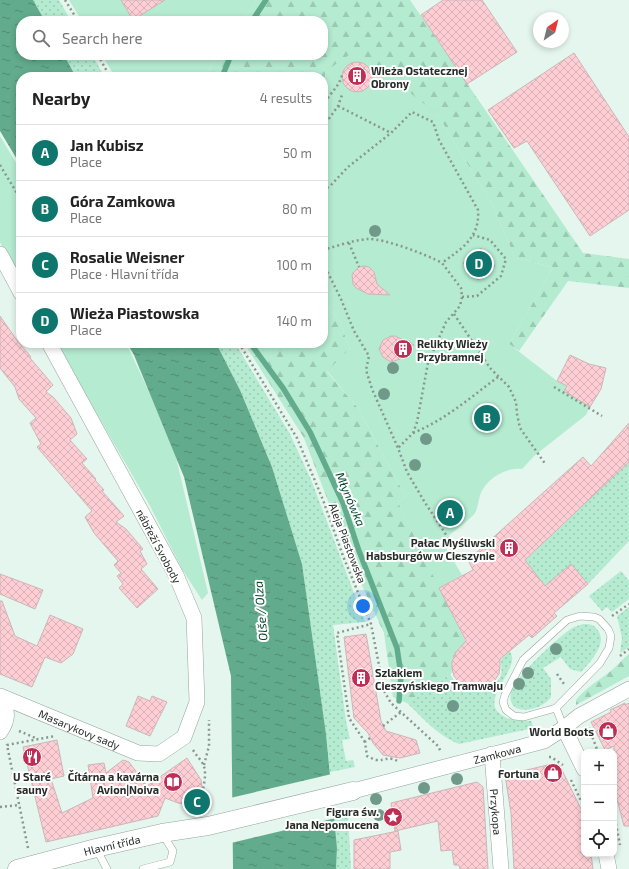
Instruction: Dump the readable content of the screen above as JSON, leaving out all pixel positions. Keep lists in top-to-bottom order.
{
  "streets": {
    "street": [
      "nábřeží Svobody",
      "Masarykovy sady",
      "Zamkowa",
      "Przykopa",
      "Hlavní třída"
    ],
    "path": ["Aleja Piastowska"]
  },
  "crossings": [
    ["Aleja Piastowska", "Zamkowa"],
    ["nábřeží Svobody", "Masarykovy sady"],
    ["Zamkowa", "Przykopa"],
    ["Zamkowa", "Hlavní třída"]
  ],
  "water": ["Młynówka", "Olše / Olza"],
  "places": {
    "building": [
      "Wieża Ostatecznej Obrony",
      "Relikty Wieży Przybramnej",
      "Pałac Myśliwski Habsburgów w Cieszynie",
      "Szlakiem Cieszyńskiego Tramwaju"
    ],
    "shop": ["World Boots", "Fortuna"],
    "restaurant": ["U Staré sauny"],
    "library": ["Čítárna a kavárna Avion|Noiva"],
    "place": ["Figura św. Jana Nepomucena"]
  },
  "north": "top right",
  "page": {
    "search": "Search here",
    "heading": ["Nearby", "4 results"],
    "list": [
      {
        "mark": "A",
        "name": "Jan Kubisz",
        "note": "Place",
        "value": "50 m"
      },
      {
        "mark": "B",
        "name": "Góra Zamkowa",
        "note": "Place",
        "value": "80 m"
      },
      {
        "mark": "C",
        "name": "Rosalie Weisner",
        "note": "Place · Hlavní třída",
        "value": "100 m"
      },
      {
        "mark": "D",
        "name": "Wieża Piastowska",
        "note": "Place",
        "value": "140 m"
      }
    ],
    "pins": [
      "D",
      "B",
      "A",
      "C"
    ],
    "map_buttons": ["+", "−"]
  }
}
